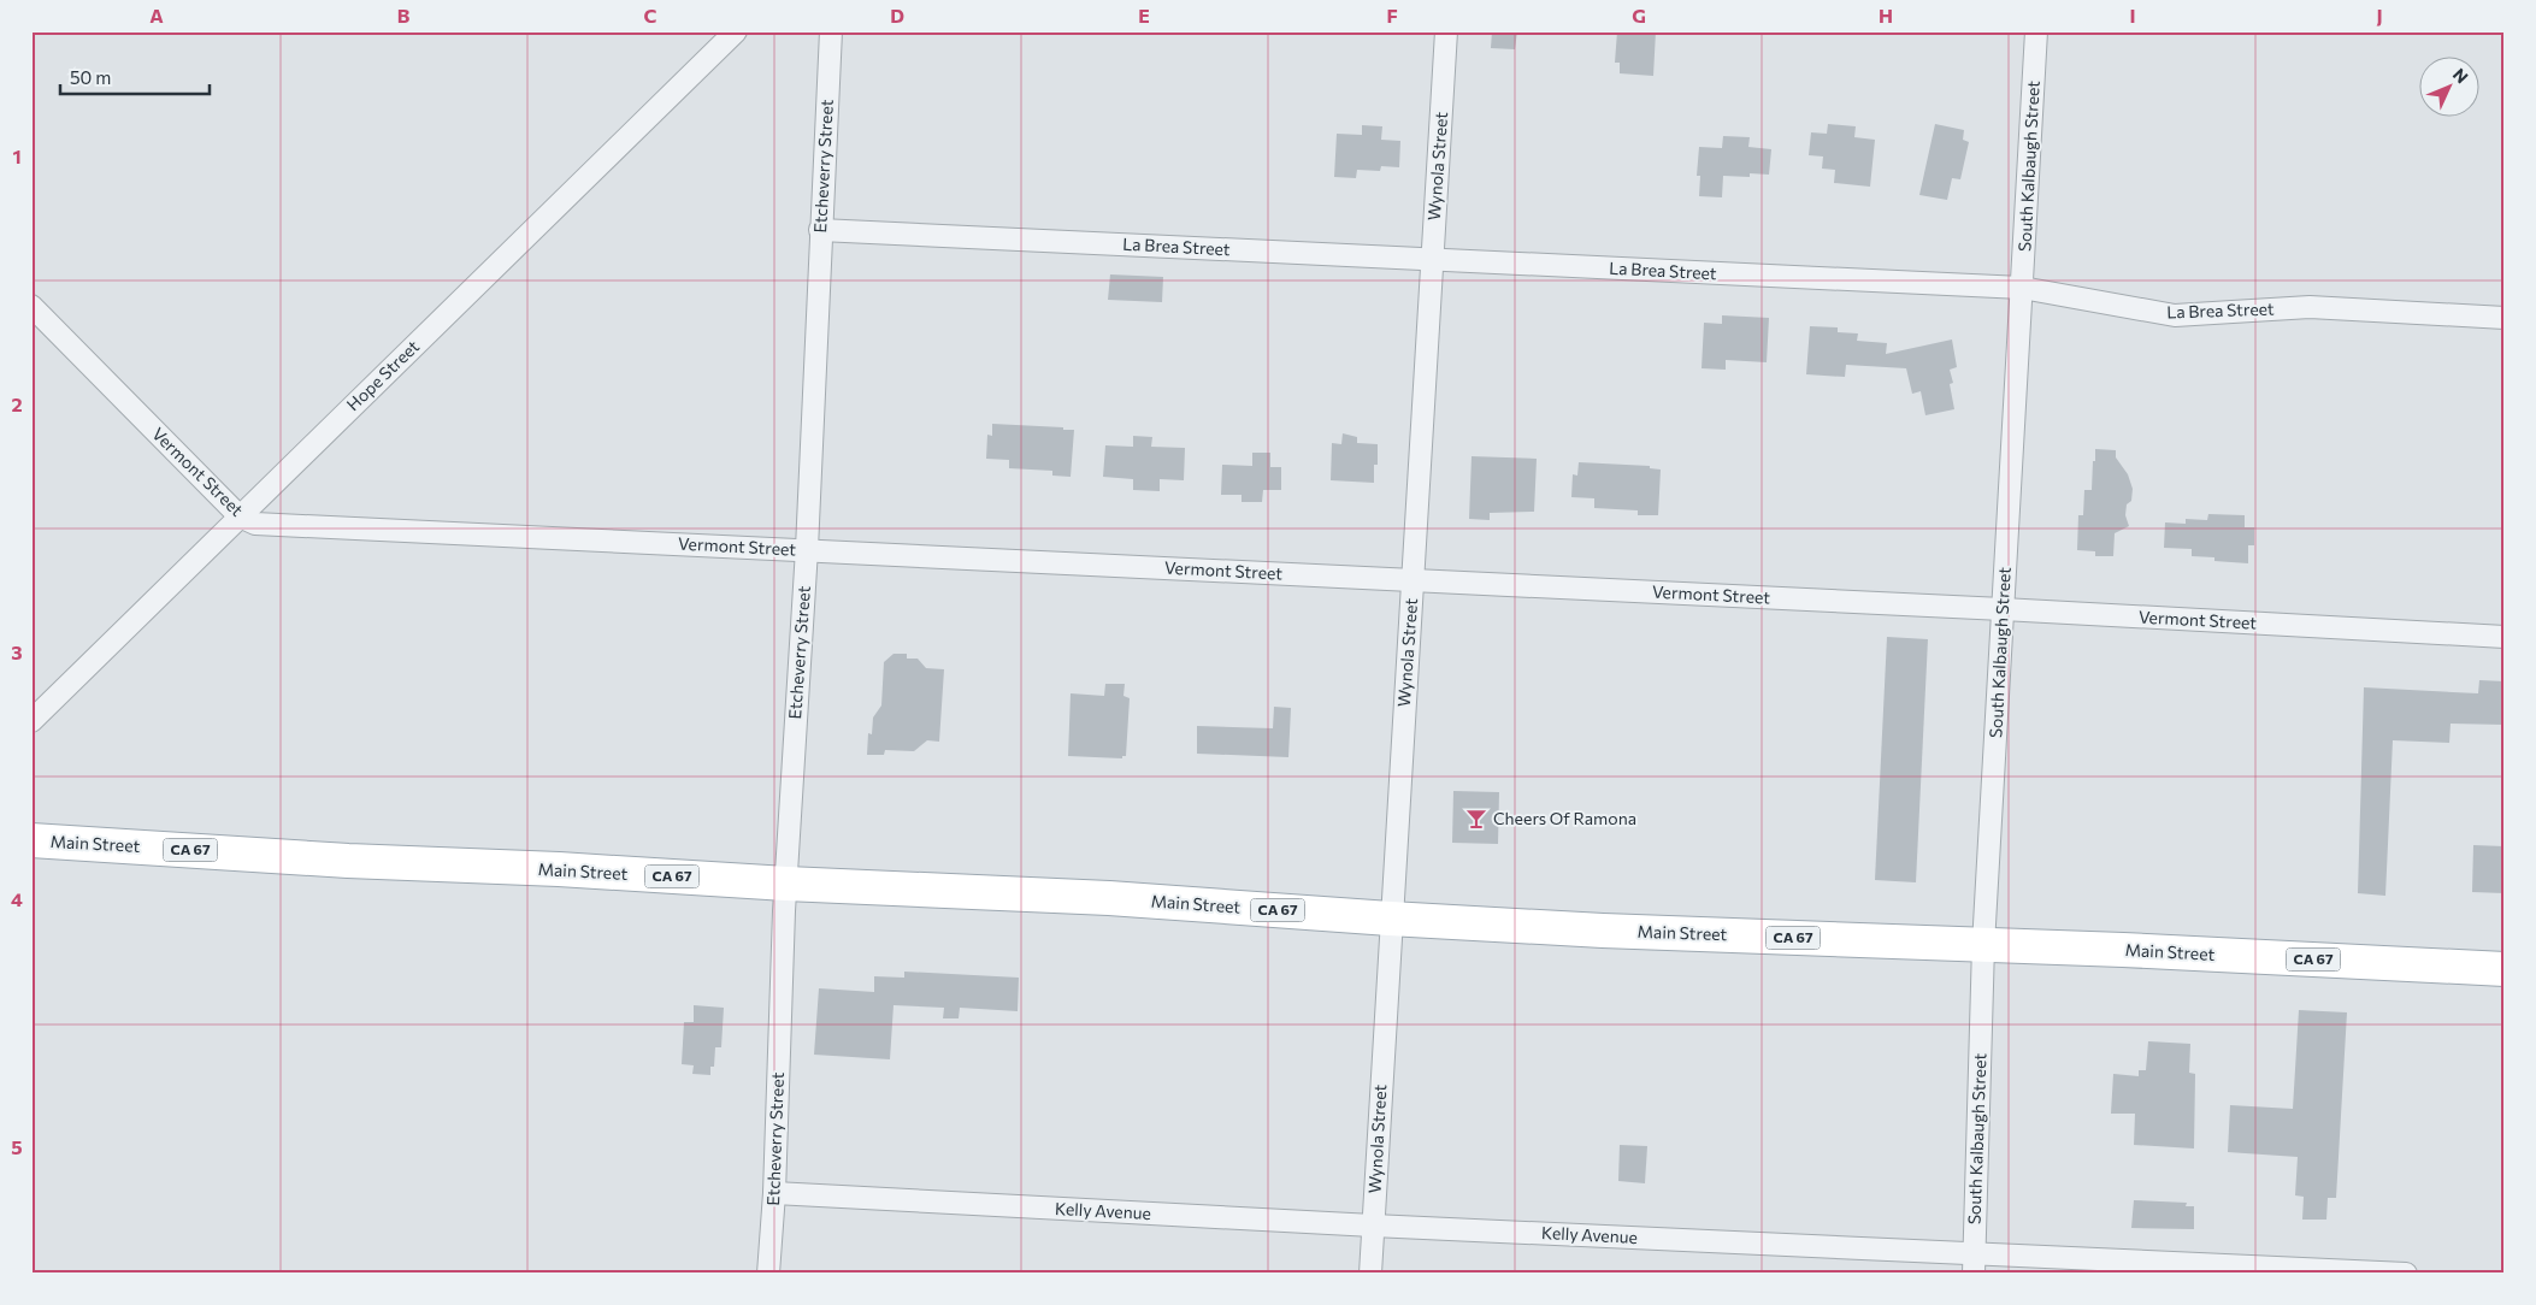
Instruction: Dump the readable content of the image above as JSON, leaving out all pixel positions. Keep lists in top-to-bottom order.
{
  "streets": {
    "main road": ["Main Street", "CA 67"],
    "street": [
      "Etcheverry Street",
      "Wynola Street",
      "South Kalbaugh Street",
      "La Brea Street",
      "Hope Street",
      "Vermont Street",
      "Kelly Avenue"
    ]
  },
  "crossings": [
    ["Etcheverry Street", "La Brea Street"],
    ["Etcheverry Street", "Vermont Street"],
    ["Etcheverry Street", "Main Street"],
    ["Etcheverry Street", "Kelly Avenue"],
    ["Wynola Street", "La Brea Street"],
    ["Wynola Street", "Vermont Street"],
    ["Wynola Street", "Main Street"],
    ["Wynola Street", "Kelly Avenue"],
    ["South Kalbaugh Street", "La Brea Street"],
    ["South Kalbaugh Street", "Vermont Street"],
    ["South Kalbaugh Street", "Main Street"],
    ["South Kalbaugh Street", "Kelly Avenue"],
    ["Hope Street", "Vermont Street"]
  ],
  "places": {
    "bar": ["Cheers Of Ramona"]
  },
  "scale_bar": "50 m",
  "north": "top right",
  "grid": {
    "columns": [
      "A",
      "B",
      "C",
      "D",
      "E",
      "F",
      "G",
      "H",
      "I",
      "J"
    ],
    "rows": [
      "1",
      "2",
      "3",
      "4",
      "5"
    ]
  }
}
